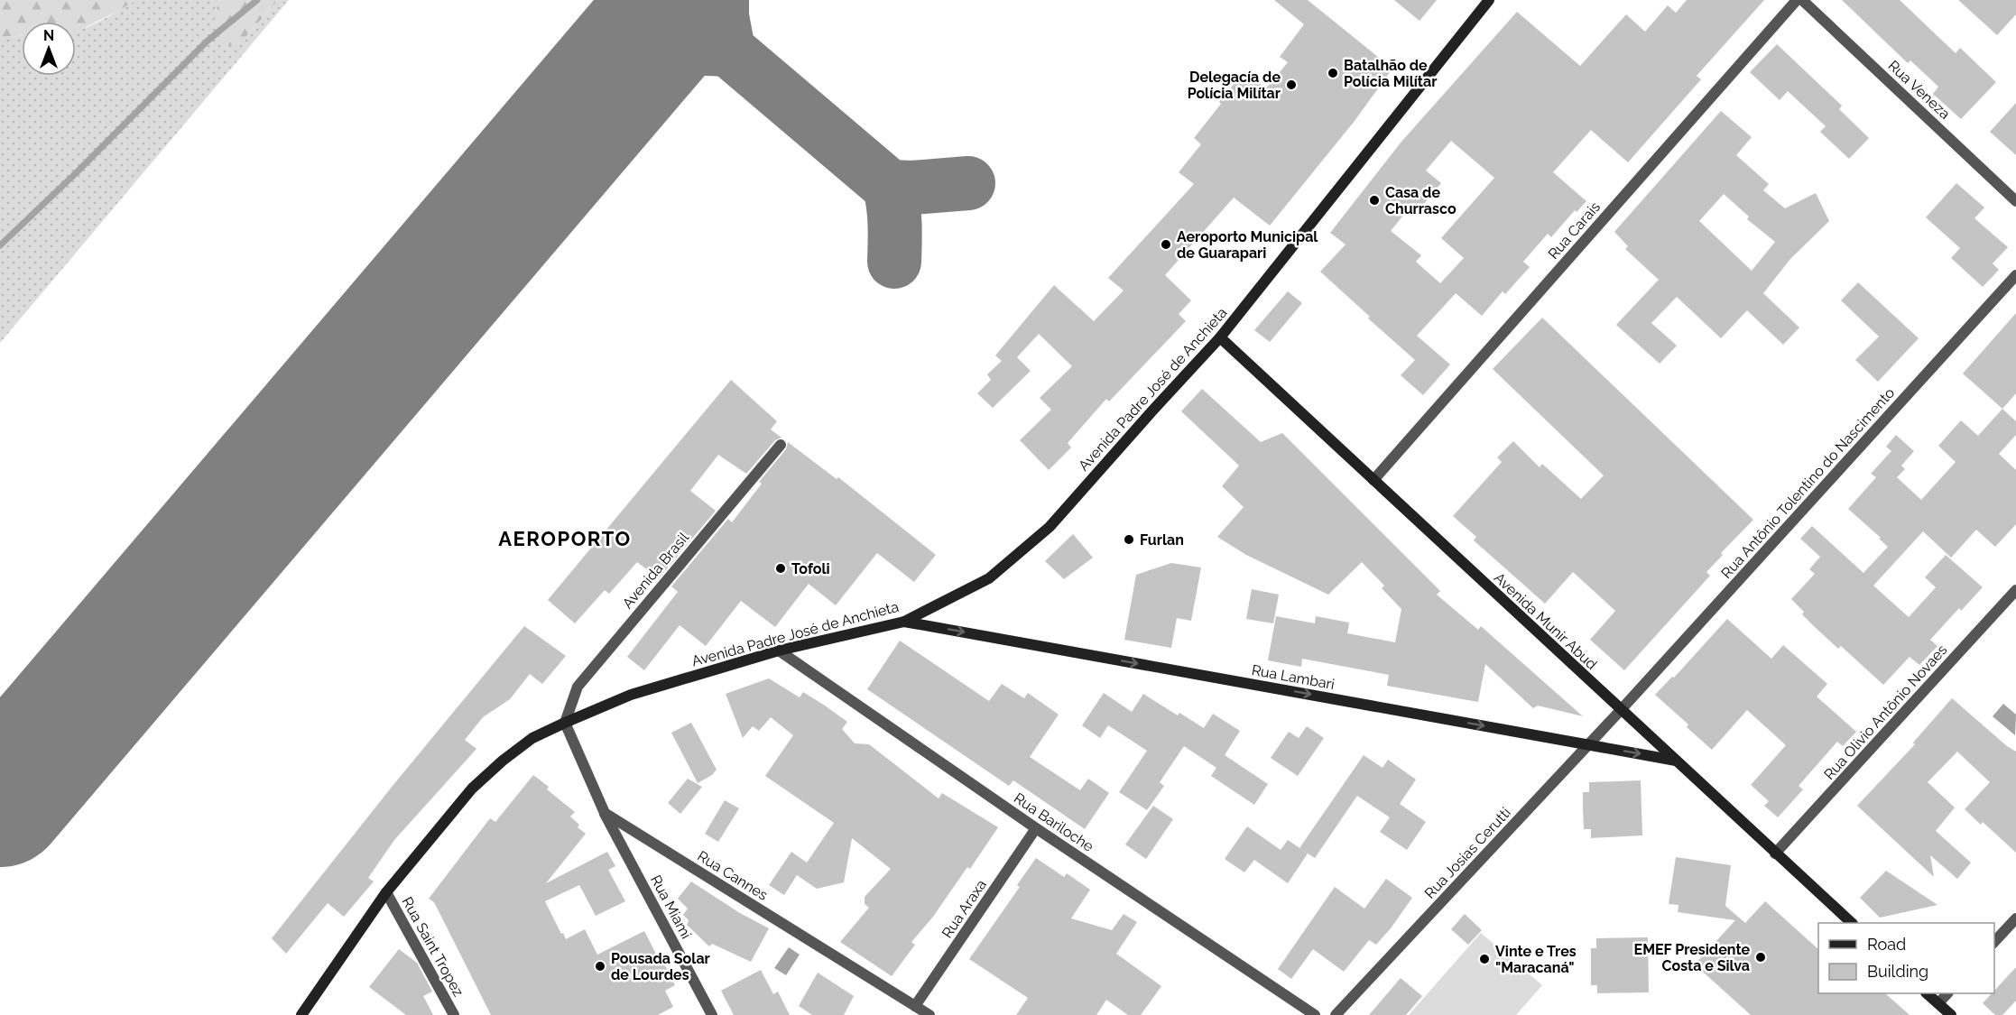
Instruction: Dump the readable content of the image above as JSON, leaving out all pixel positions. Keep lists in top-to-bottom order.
{
  "streets": {
    "street": [
      "Rua Veneza",
      "Rua Carais",
      "Avenida Padre José de Anchieta",
      "Rua Antônio Tolentino do Nascimento",
      "Avenida Brasil",
      "Avenida Munir Abud",
      "Rua Lambari",
      "Rua Olivio Antônio Novaes",
      "Rua Bariloche",
      "Rua Josias Cerutti",
      "Rua Cannes",
      "Rua Miami",
      "Rua Araxa",
      "Rua Saint Tropez"
    ]
  },
  "crossings": [
    ["Rua Carais", "Avenida Munir Abud"],
    ["Avenida Padre José de Anchieta", "Avenida Brasil"],
    ["Avenida Padre José de Anchieta", "Avenida Munir Abud"],
    ["Avenida Padre José de Anchieta", "Rua Lambari"],
    ["Avenida Padre José de Anchieta", "Rua Bariloche"],
    ["Avenida Padre José de Anchieta", "Rua Saint Tropez"],
    ["Rua Antônio Tolentino do Nascimento", "Avenida Munir Abud"],
    ["Rua Antônio Tolentino do Nascimento", "Rua Josias Cerutti"],
    ["Avenida Munir Abud", "Rua Lambari"],
    ["Avenida Munir Abud", "Rua Olivio Antônio Novaes"],
    ["Avenida Munir Abud", "Rua Josias Cerutti"],
    ["Rua Lambari", "Rua Josias Cerutti"],
    ["Rua Bariloche", "Rua Araxa"],
    ["Rua Cannes", "Rua Miami"],
    ["Rua Cannes", "Rua Araxa"]
  ],
  "one_way": ["Rua Lambari"],
  "districts": ["AEROPORTO"],
  "places": [
    "Batalhão de Polícia Milítar",
    "Delegacía de Polícia Milítar",
    "Casa de Churrasco",
    "Aeroporto Municipal de Guarapari",
    "Furlan",
    "Tofoli",
    "EMEF Presidente Costa e Silva",
    "Vinte e Tres \"Maracaná\"",
    "Pousada Solar de Lourdes"
  ],
  "legend": ["Road", "Building"],
  "north": "top"
}
